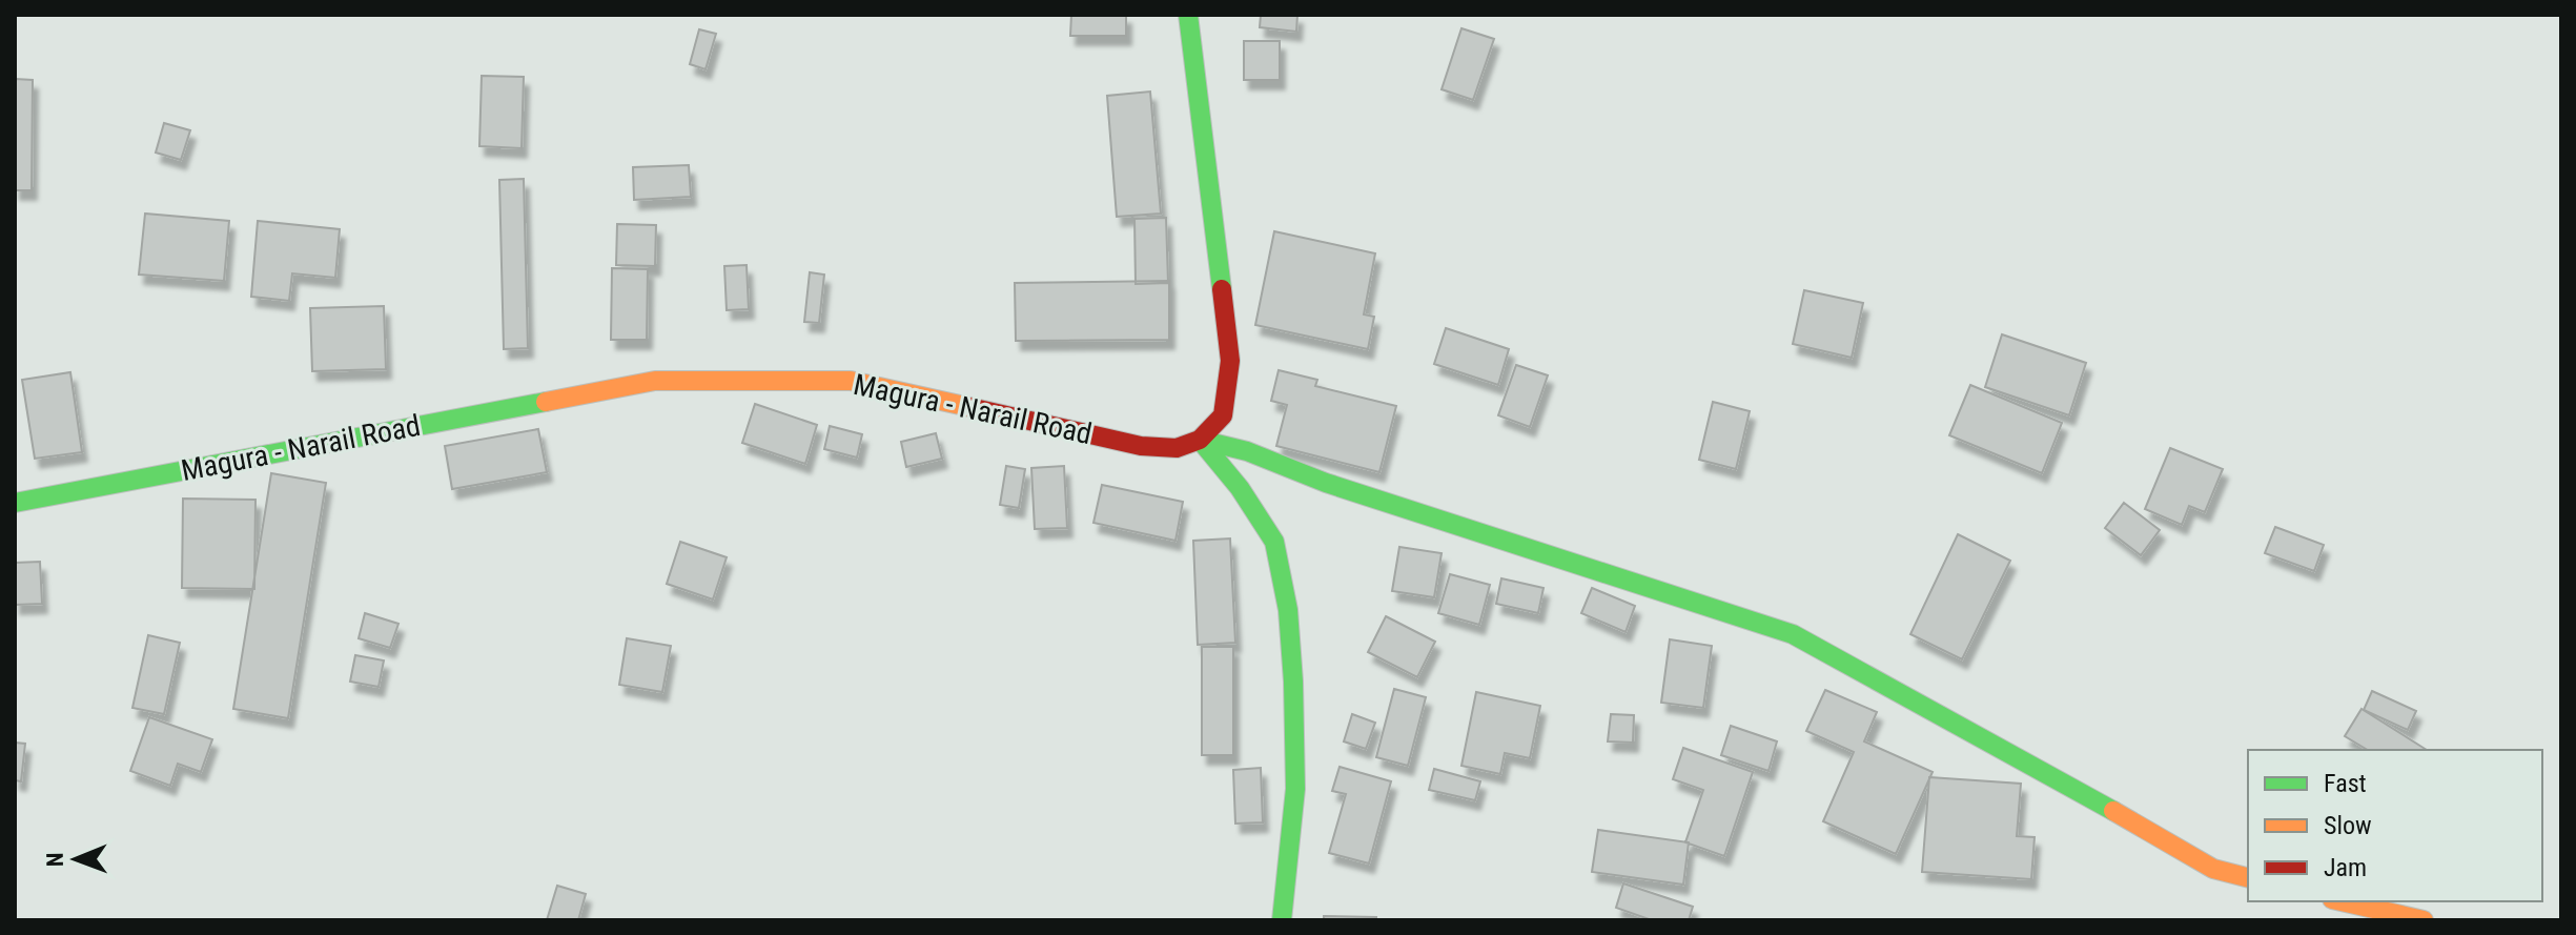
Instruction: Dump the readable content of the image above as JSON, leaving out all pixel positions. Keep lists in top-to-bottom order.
{
  "streets": {
    "street": ["Magura - Narail Road"]
  },
  "legend": ["Fast", "Slow", "Jam"],
  "north": "left"
}
